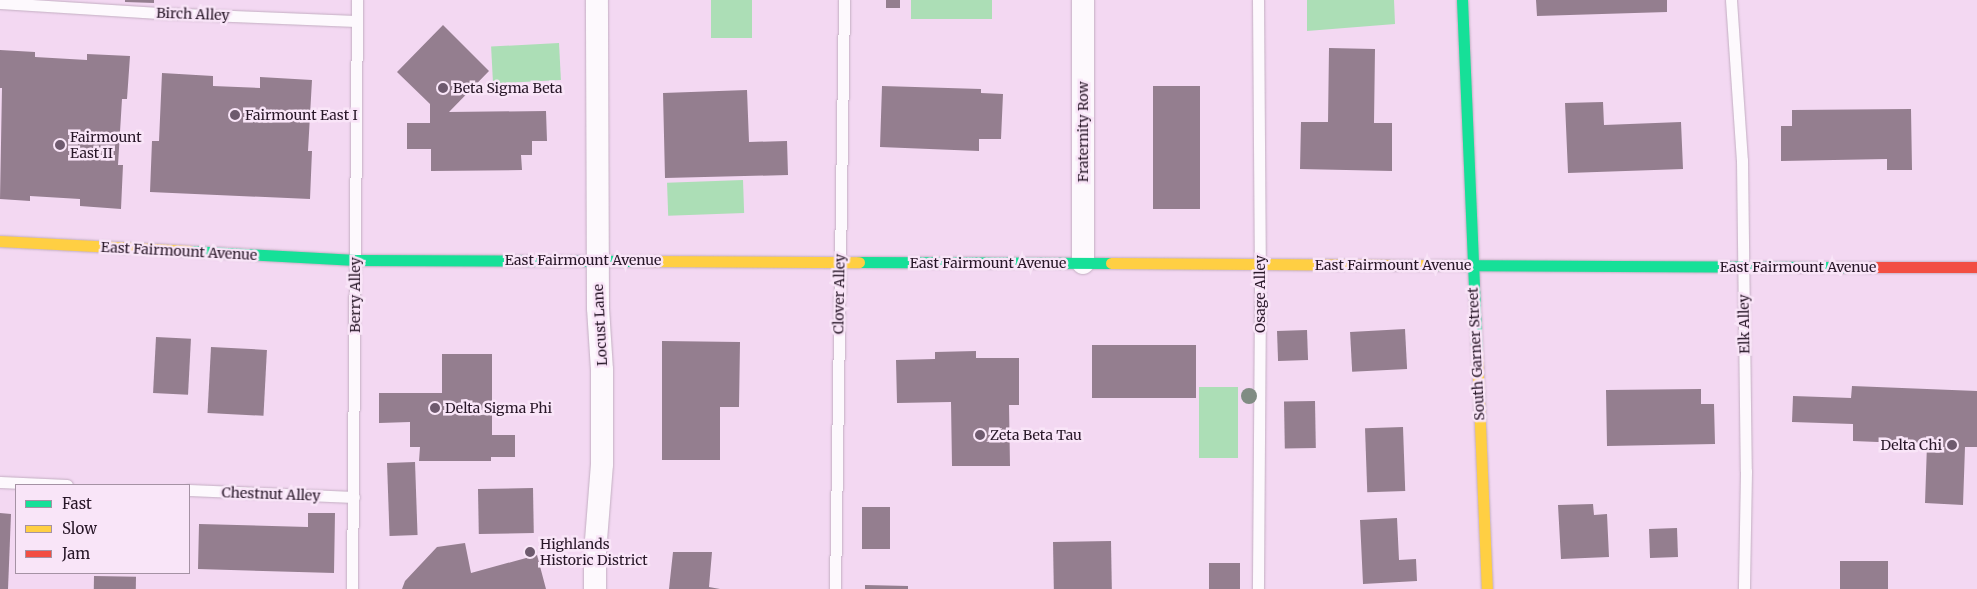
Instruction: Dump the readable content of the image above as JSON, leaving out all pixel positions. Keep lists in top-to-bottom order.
{
  "streets": {
    "street": [
      "Fraternity Row",
      "East Fairmount Avenue",
      "Locust Lane",
      "South Garner Street"
    ],
    "lane": [
      "Birch Alley",
      "Clover Alley",
      "Osage Alley",
      "Berry Alley",
      "Elk Alley",
      "Chestnut Alley"
    ]
  },
  "crossings": [
    ["Birch Alley", "Berry Alley"],
    ["Fraternity Row", "East Fairmount Avenue"],
    ["East Fairmount Avenue", "Clover Alley"],
    ["East Fairmount Avenue", "Osage Alley"],
    ["East Fairmount Avenue", "Berry Alley"],
    ["East Fairmount Avenue", "Elk Alley"],
    ["East Fairmount Avenue", "Locust Lane"],
    ["East Fairmount Avenue", "South Garner Street"],
    ["Berry Alley", "Chestnut Alley"]
  ],
  "places": [
    "Beta Sigma Beta",
    "Fairmount East I",
    "Fairmount East II",
    "Delta Sigma Phi",
    "Zeta Beta Tau",
    "Delta Chi",
    "Highlands Historic District"
  ],
  "legend": ["Fast", "Slow", "Jam"]
}
